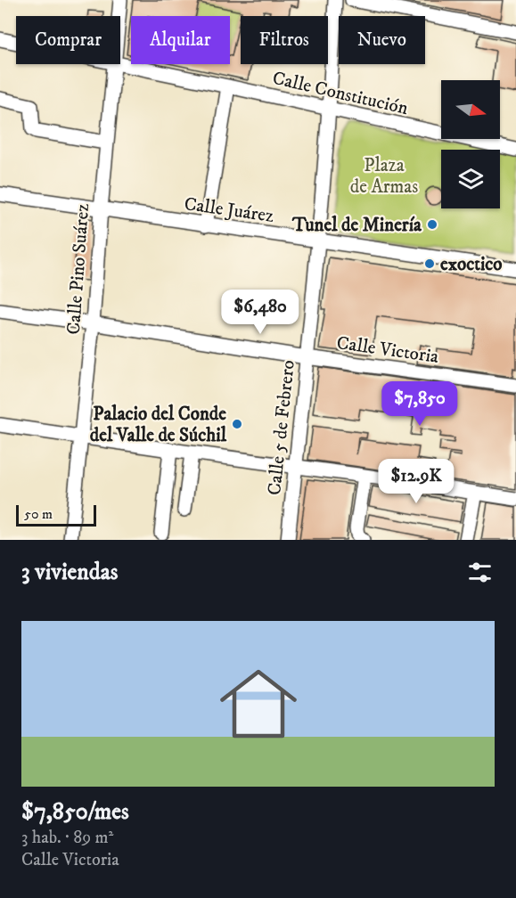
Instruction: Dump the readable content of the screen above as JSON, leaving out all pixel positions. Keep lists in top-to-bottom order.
{
  "streets": {
    "street": [
      "Calle Constitución",
      "Calle Juárez",
      "Calle Pino Suárez",
      "Calle Victoria",
      "Calle 5 de Febrero"
    ]
  },
  "crossings": [
    ["Calle Constitución", "Calle 5 de Febrero"],
    ["Calle Juárez", "Calle Pino Suárez"],
    ["Calle Juárez", "Calle 5 de Febrero"],
    ["Calle Pino Suárez", "Calle Victoria"],
    ["Calle Victoria", "Calle 5 de Febrero"]
  ],
  "parks": ["Plaza de Armas"],
  "places": ["Tunel de Minería", "exoctico", "Palacio del Conde del Valle de Súchil"],
  "scale_bar": "50 m",
  "north": "right",
  "page": {
    "chip": [
      "Comprar",
      "Alquilar",
      "Filtros",
      "Nuevo"
    ],
    "price": ["$6,480", "$7,850", "$12.9K"],
    "scale": "50 m",
    "heading": "3 viviendas",
    "list": [
      {
        "name": "$7,850/mes",
        "note": "3 hab. · 89 m² · Calle Victoria"
      }
    ]
  }
}
